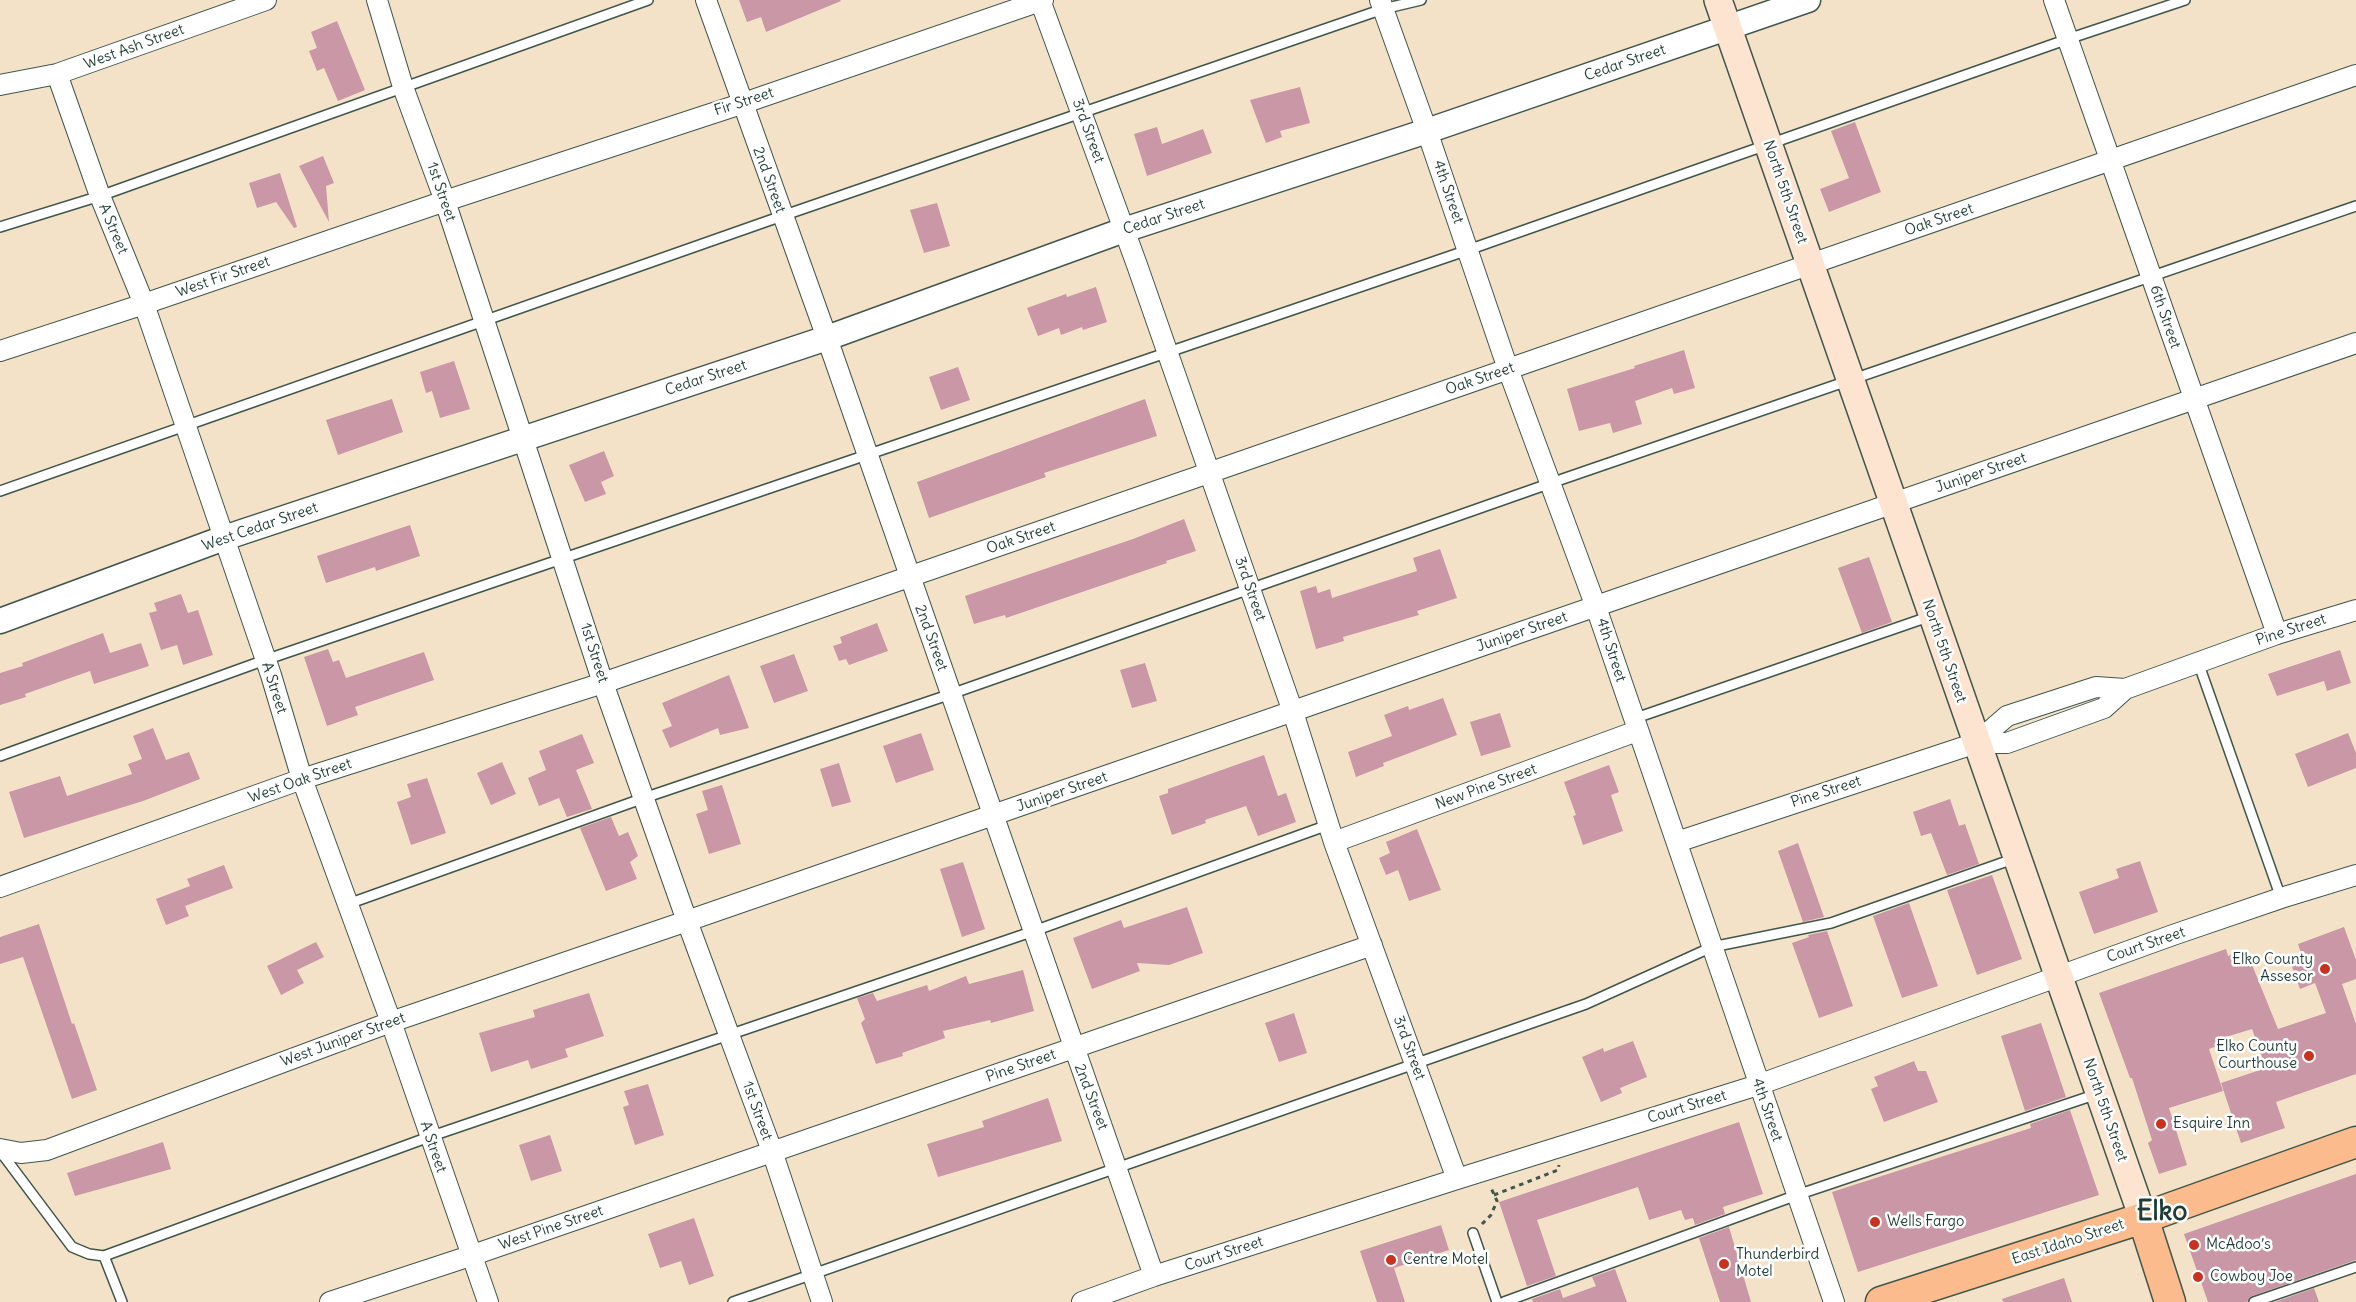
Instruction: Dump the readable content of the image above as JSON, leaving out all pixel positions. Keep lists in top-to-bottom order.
{
  "streets": {
    "main road": ["North 5th Street", "East Idaho Street"],
    "street": [
      "West Ash Street",
      "Cedar Street",
      "Fir Street",
      "3rd Street",
      "2nd Street",
      "1st Street",
      "4th Street",
      "Oak Street",
      "A Street",
      "West Fir Street",
      "6th Street",
      "Juniper Street",
      "West Cedar Street",
      "Pine Street",
      "West Oak Street",
      "New Pine Street",
      "Court Street",
      "West Juniper Street",
      "West Pine Street"
    ]
  },
  "crossings": [
    ["West Ash Street", "A Street"],
    ["Cedar Street", "3rd Street"],
    ["Cedar Street", "2nd Street"],
    ["Cedar Street", "1st Street"],
    ["Cedar Street", "4th Street"],
    ["Cedar Street", "North 5th Street"],
    ["Cedar Street", "West Cedar Street"],
    ["Fir Street", "3rd Street"],
    ["Fir Street", "2nd Street"],
    ["Fir Street", "1st Street"],
    ["Fir Street", "West Fir Street"],
    ["3rd Street", "Oak Street"],
    ["3rd Street", "Juniper Street"],
    ["3rd Street", "Pine Street"],
    ["3rd Street", "New Pine Street"],
    ["3rd Street", "Court Street"],
    ["2nd Street", "Oak Street"],
    ["2nd Street", "Juniper Street"],
    ["2nd Street", "Pine Street"],
    ["2nd Street", "Court Street"],
    ["1st Street", "Oak Street"],
    ["1st Street", "West Fir Street"],
    ["1st Street", "Juniper Street"],
    ["1st Street", "West Cedar Street"],
    ["1st Street", "Pine Street"],
    ["1st Street", "West Oak Street"],
    ["1st Street", "West Juniper Street"],
    ["1st Street", "West Pine Street"],
    ["4th Street", "Oak Street"],
    ["4th Street", "Juniper Street"],
    ["4th Street", "Pine Street"],
    ["4th Street", "New Pine Street"],
    ["4th Street", "Court Street"],
    ["North 5th Street", "Oak Street"],
    ["North 5th Street", "Juniper Street"],
    ["North 5th Street", "Pine Street"],
    ["North 5th Street", "Court Street"],
    ["North 5th Street", "East Idaho Street"],
    ["Oak Street", "6th Street"],
    ["Oak Street", "West Oak Street"],
    ["A Street", "West Fir Street"],
    ["A Street", "West Cedar Street"],
    ["A Street", "West Oak Street"],
    ["A Street", "West Juniper Street"],
    ["A Street", "West Pine Street"],
    ["6th Street", "Juniper Street"],
    ["6th Street", "Pine Street"],
    ["Juniper Street", "West Juniper Street"],
    ["Pine Street", "West Pine Street"]
  ],
  "districts": ["Elko"],
  "places": [
    "Elko County Assesor",
    "Elko County Courthouse",
    "Esquire Inn",
    "Wells Fargo",
    "McAdoo’s",
    "Centre Motel",
    "Thunderbird Motel",
    "Cowboy Joe"
  ]
}
